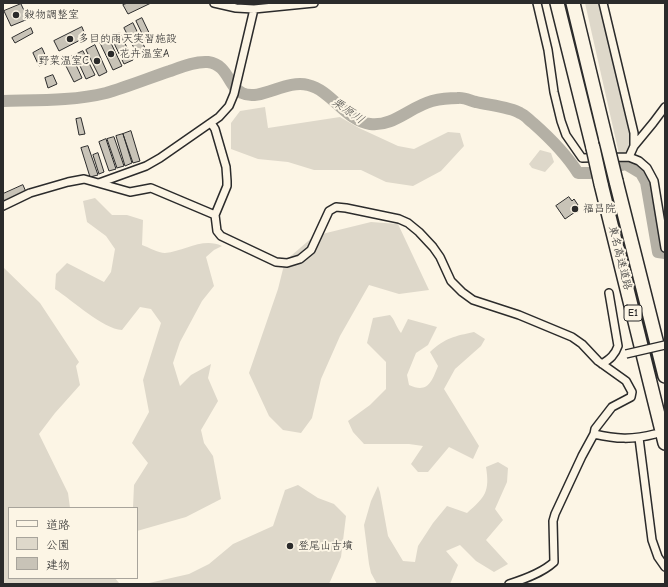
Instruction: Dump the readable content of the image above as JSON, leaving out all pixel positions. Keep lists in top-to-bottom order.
{
  "streets": {
    "highway": ["東名高速道路", "E1"]
  },
  "water": ["栗原川"],
  "places": [
    "穀物調整室",
    "多目的雨天実習施設",
    "花卉温室A",
    "野菜温室C",
    "福昌院",
    "登尾山古墳"
  ],
  "legend": ["道路", "公園", "建物"]
}
